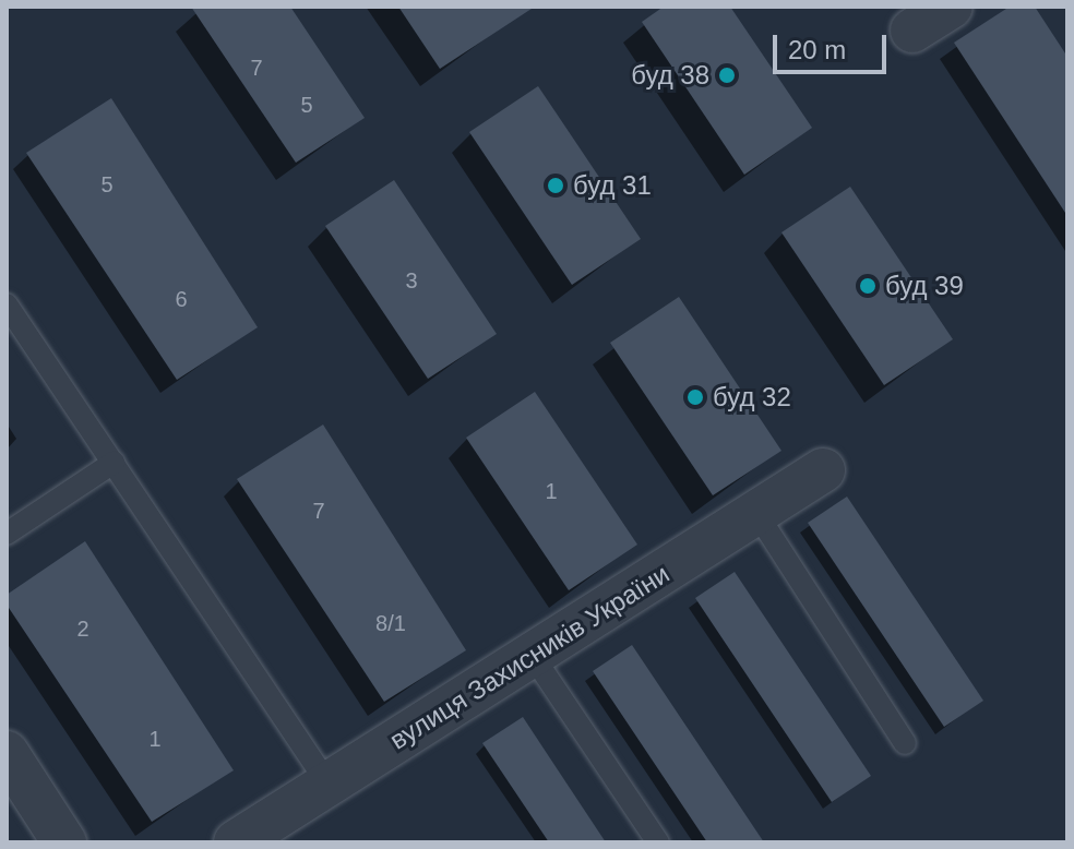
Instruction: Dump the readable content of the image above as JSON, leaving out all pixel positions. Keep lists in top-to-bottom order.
{
  "streets": {
    "street": ["вулиця Захисників України"]
  },
  "places": [
    "буд 38",
    "буд 31",
    "буд 39",
    "буд 32"
  ],
  "house_numbers": [
    "7",
    "5",
    "5",
    "3",
    "6",
    "1",
    "7",
    "8/1",
    "2",
    "1"
  ],
  "scale_bar": "20 m"
}
